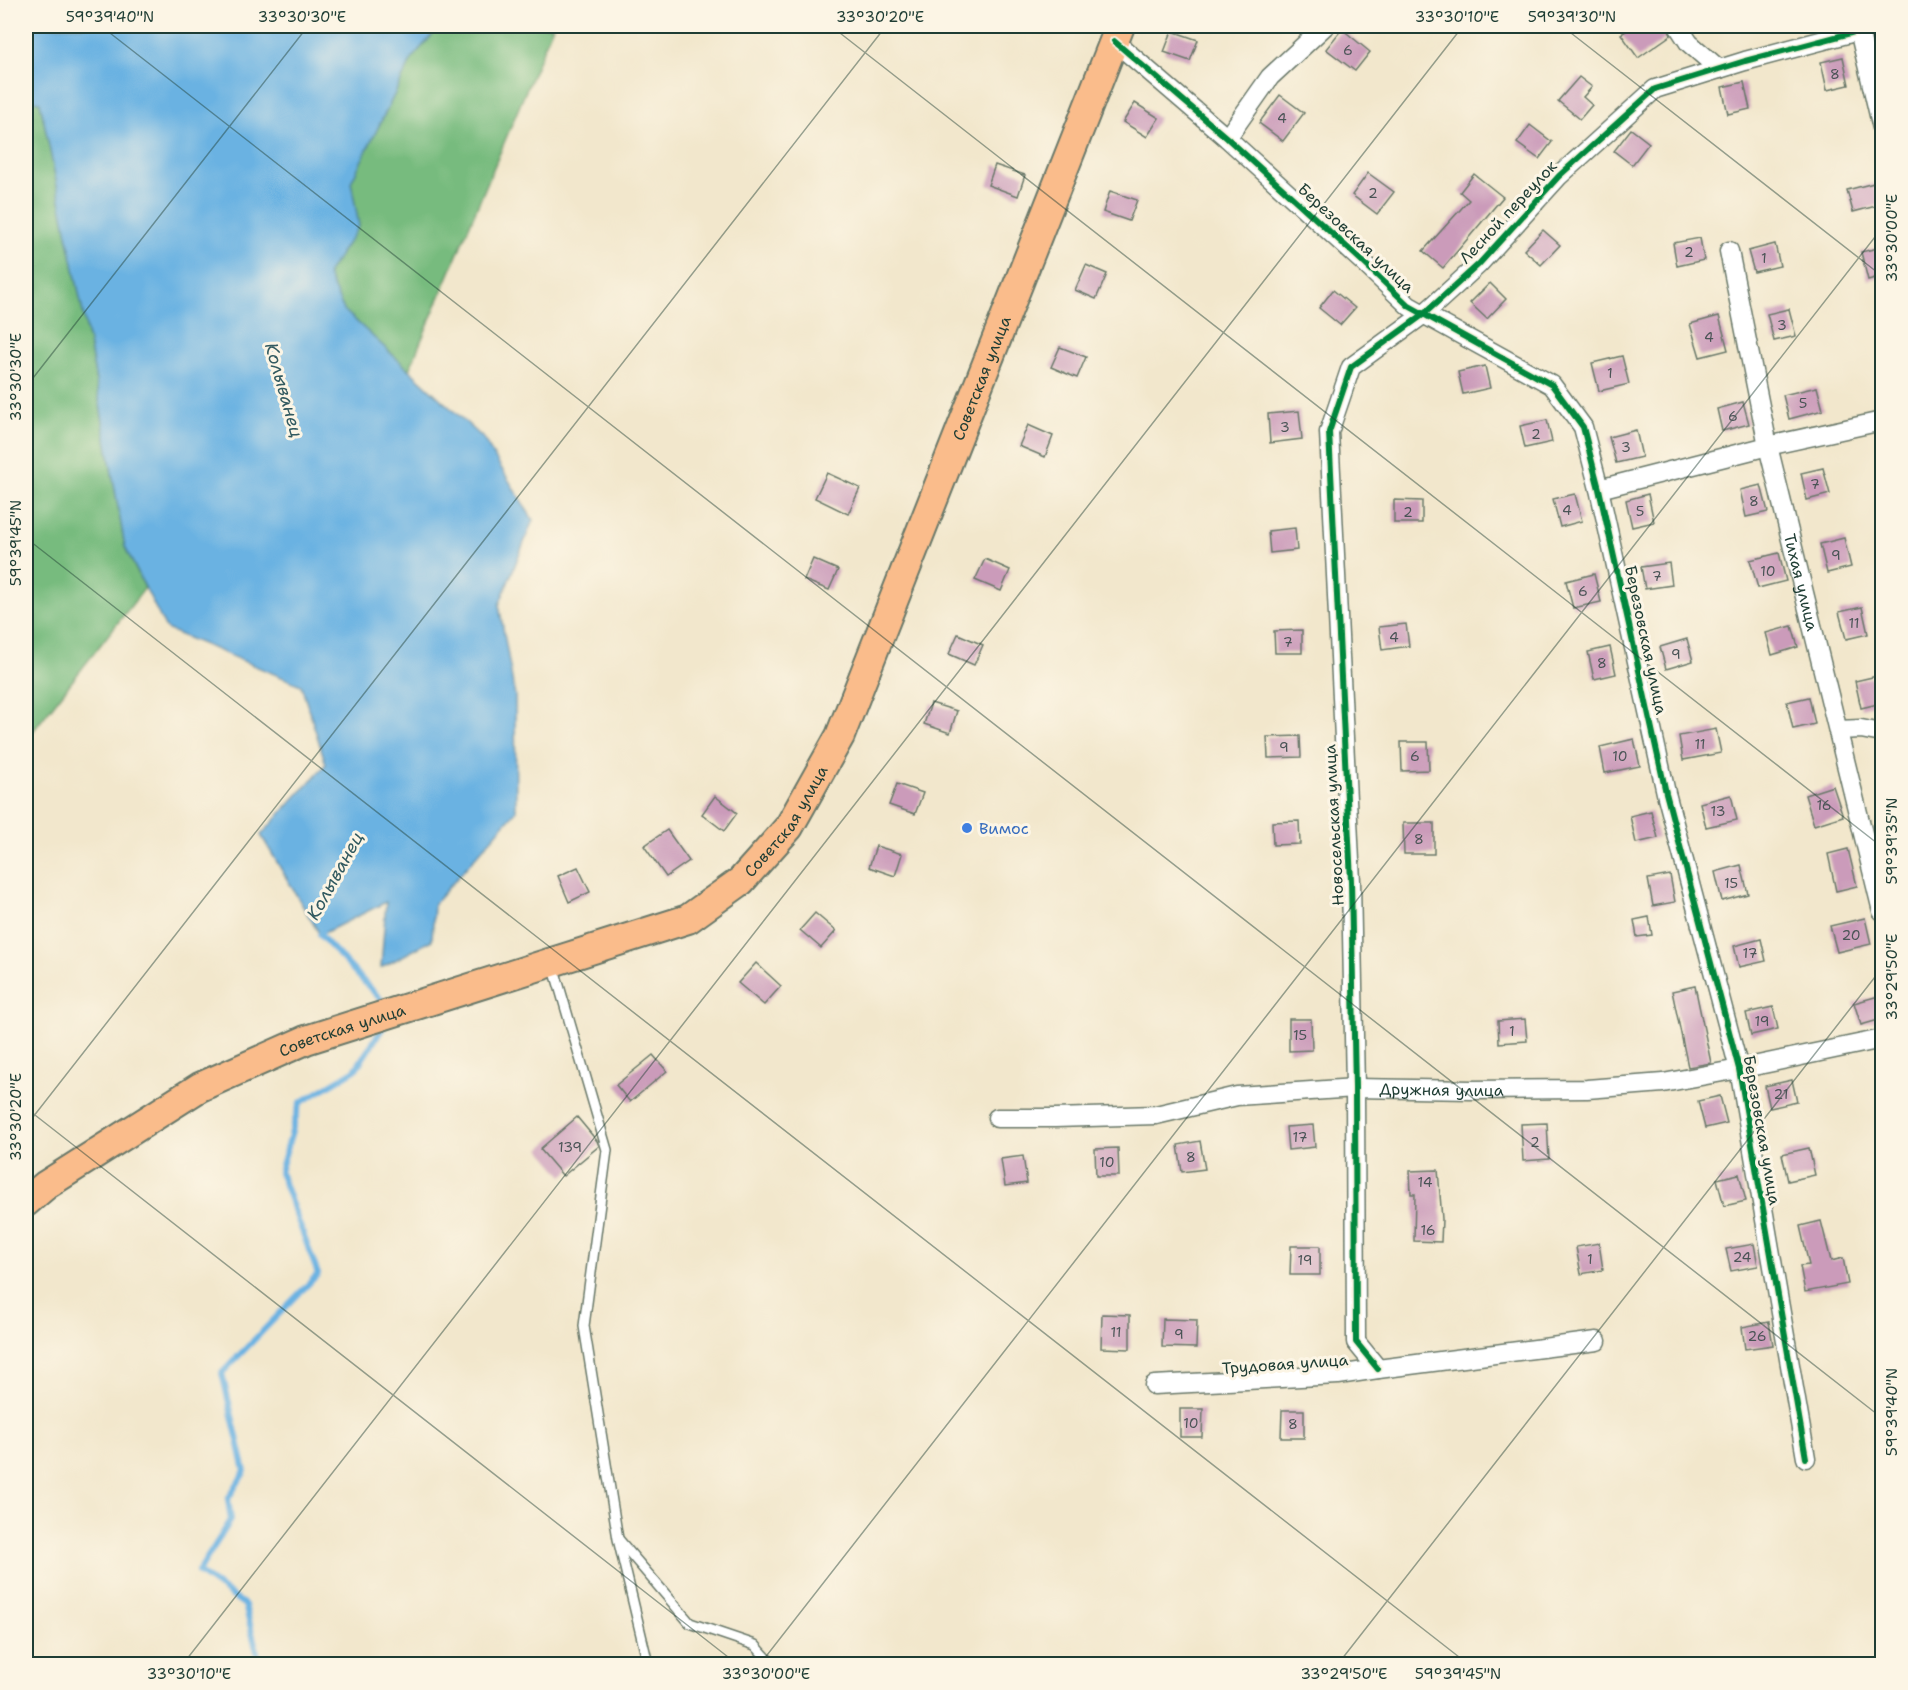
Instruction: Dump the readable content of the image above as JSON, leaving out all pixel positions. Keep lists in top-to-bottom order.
{
  "streets": {
    "main road": ["Советская улица"],
    "street": [
      "Лесной переулок",
      "Березовская улица",
      "Тихая улица",
      "Новосельская улица",
      "Дружная улица",
      "Трудовая улица"
    ]
  },
  "crossings": [
    ["Лесной переулок", "Березовская улица"],
    ["Лесной переулок", "Новосельская улица"],
    ["Березовская улица", "Советская улица"],
    ["Березовская улица", "Новосельская улица"],
    ["Березовская улица", "Дружная улица"],
    ["Новосельская улица", "Дружная улица"],
    ["Новосельская улица", "Трудовая улица"]
  ],
  "water": ["Колыванец"],
  "places": ["Вимос"],
  "house_numbers": [
    "6",
    "8",
    "4",
    "2",
    "2",
    "1",
    "3",
    "4",
    "1",
    "5",
    "6",
    "3",
    "2",
    "3",
    "7",
    "8",
    "4",
    "5",
    "2",
    "9",
    "10",
    "7",
    "6",
    "11",
    "4",
    "7",
    "9",
    "8",
    "11",
    "9",
    "6",
    "10",
    "16",
    "13",
    "8",
    "15",
    "20",
    "17",
    "19",
    "1",
    "15",
    "21",
    "17",
    "2",
    "139",
    "8",
    "10",
    "14",
    "16",
    "24",
    "1",
    "19",
    "11",
    "9",
    "26",
    "10",
    "8"
  ],
  "coordinates": [
    "59°39'40\"N",
    "33°30'30\"E",
    "33°30'20\"E",
    "33°30'10\"E",
    "59°39'30\"N",
    "33°30'00\"E",
    "59°39'45\"N",
    "59°39'35\"N",
    "33°29'50\"E"
  ]
}
